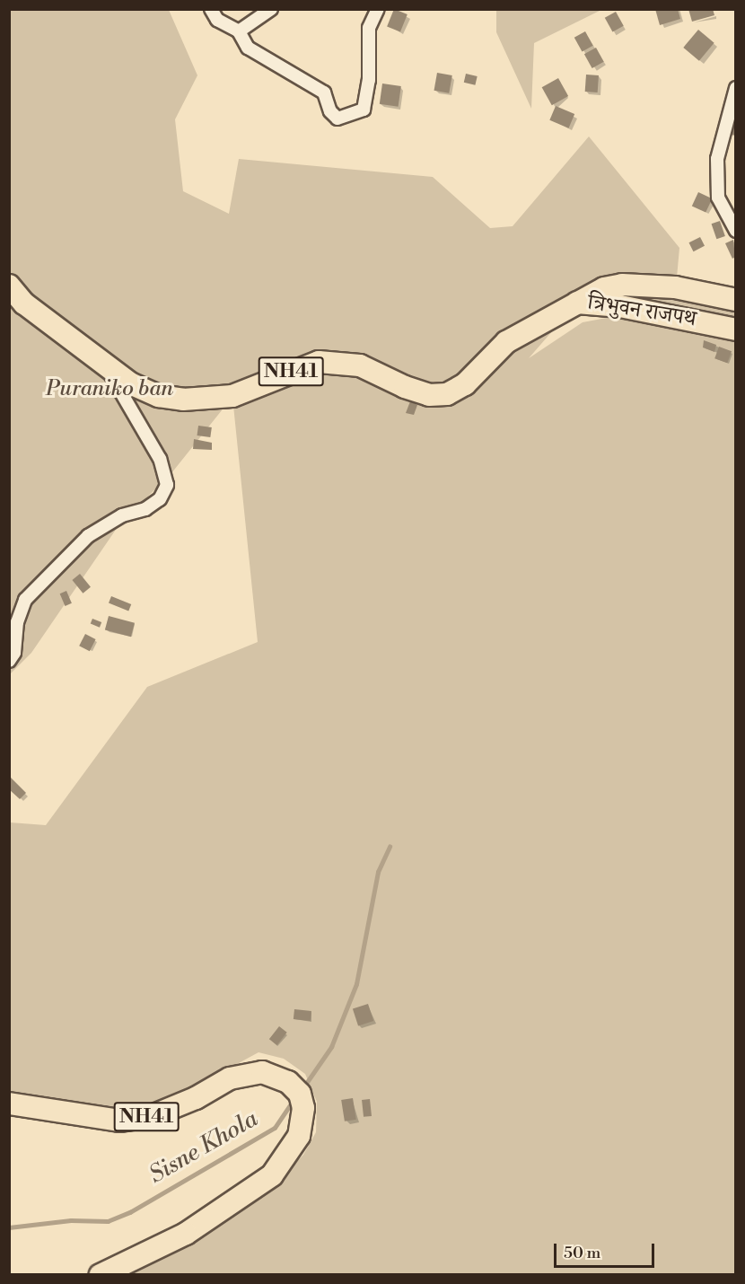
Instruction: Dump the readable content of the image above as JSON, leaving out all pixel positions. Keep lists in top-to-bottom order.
{
  "streets": {
    "highway": ["त्रिभुवन राजपथ", "NH41"]
  },
  "crossings": [
    ["त्रिभुवन राजपथ", "NH41"]
  ],
  "water": ["Sisne Khola"],
  "parks": ["Puraniko ban"],
  "scale_bar": "50 m"
}
